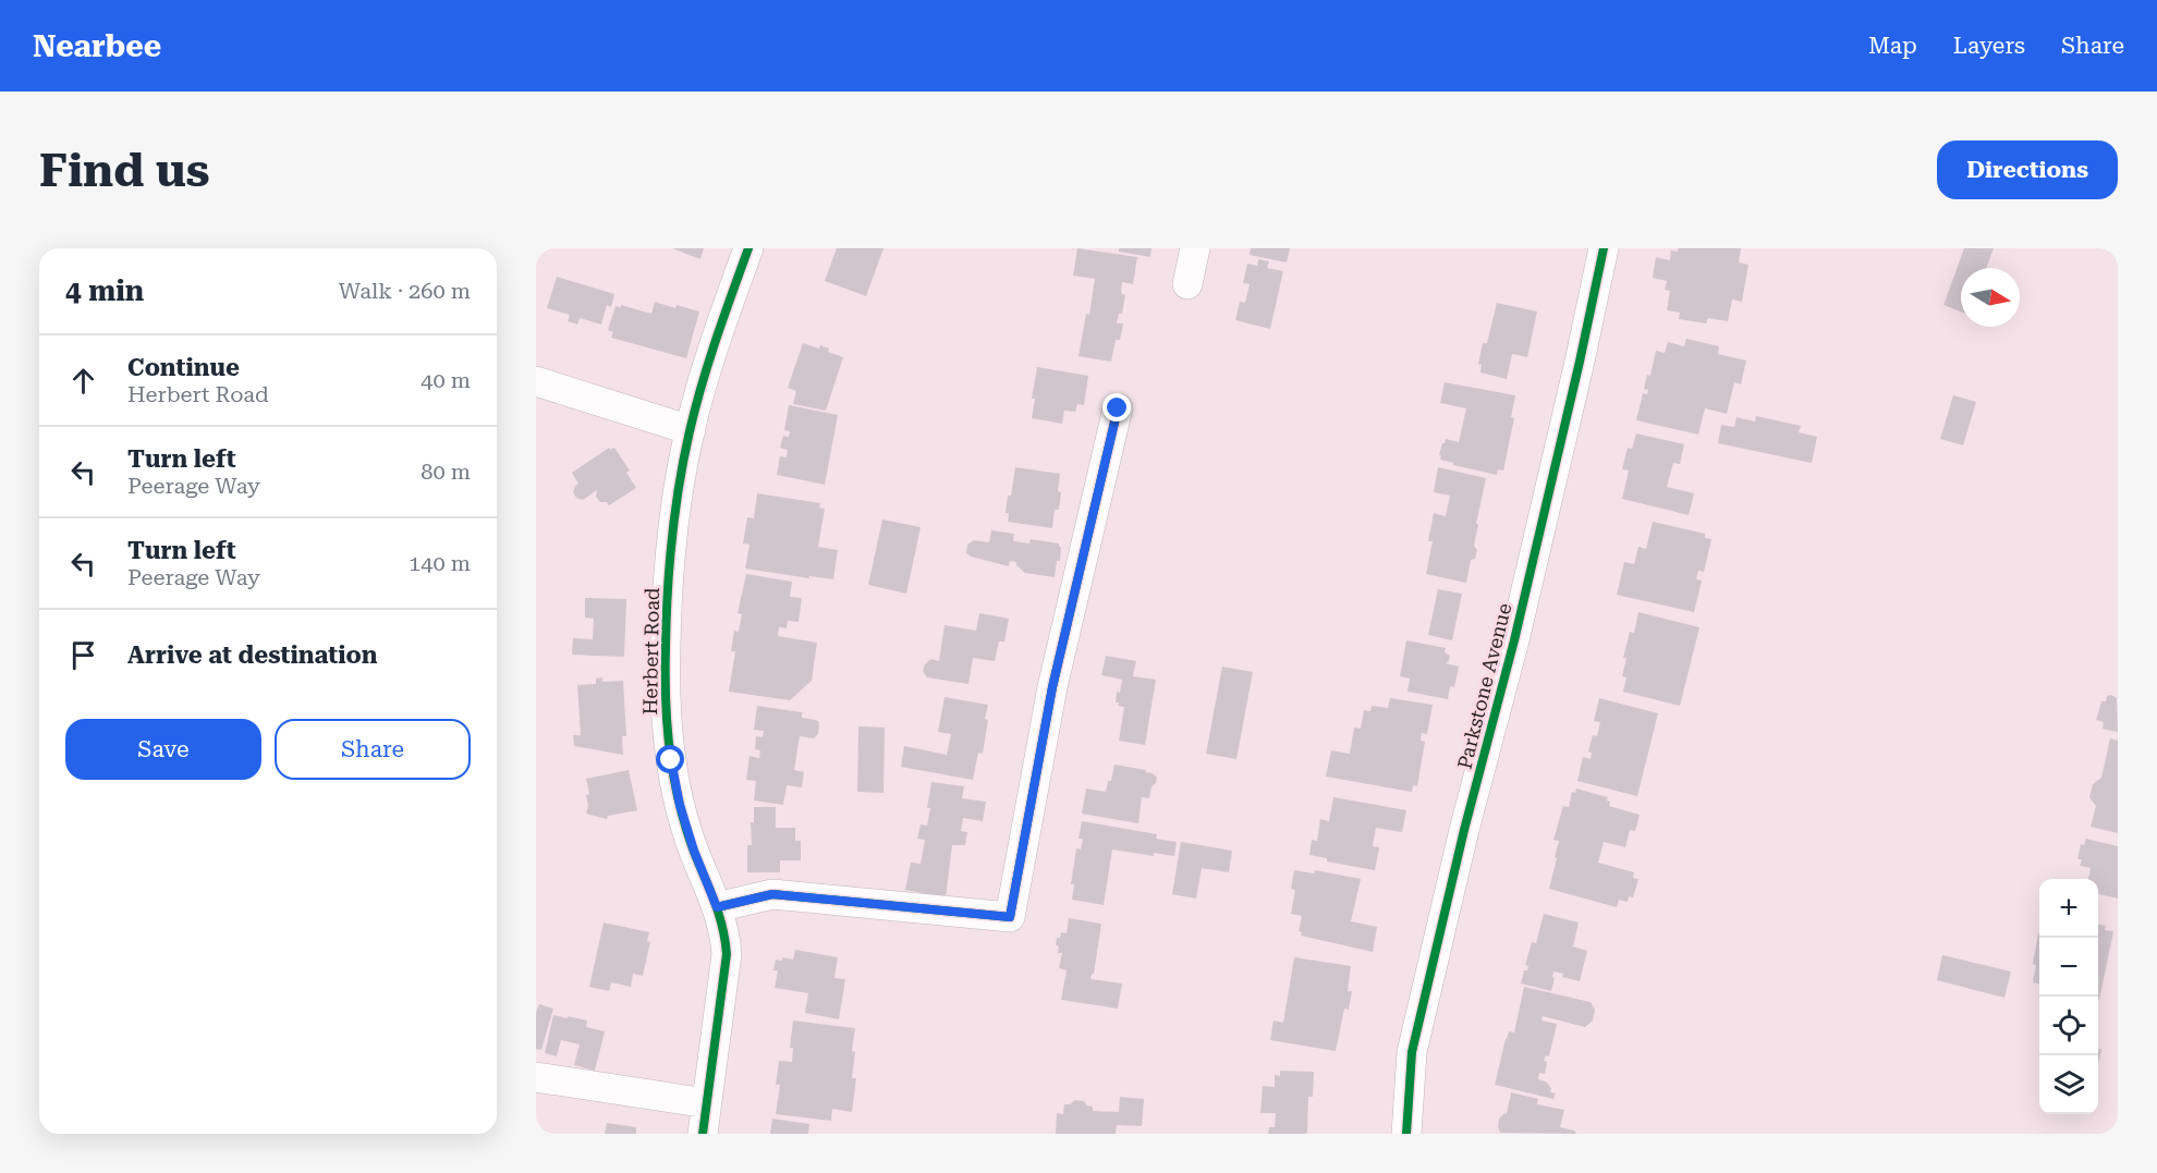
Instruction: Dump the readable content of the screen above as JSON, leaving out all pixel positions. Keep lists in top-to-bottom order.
{
  "streets": {
    "street": ["Herbert Road", "Parkstone Avenue"]
  },
  "north": "right",
  "page": {
    "header": "Nearbee",
    "nav": ["Map", "Layers", "Share"],
    "buttons": [
      "Directions",
      ["Save", "Share"]
    ],
    "title": "Find us",
    "heading": ["4 min", "Walk · 260 m"],
    "list": [
      ["Continue", "Herbert Road", "40 m"],
      ["Turn left", "Peerage Way", "80 m"],
      ["Turn left", "Peerage Way", "140 m"],
      "Arrive at destination"
    ],
    "map_buttons": ["+", "−"]
  }
}
